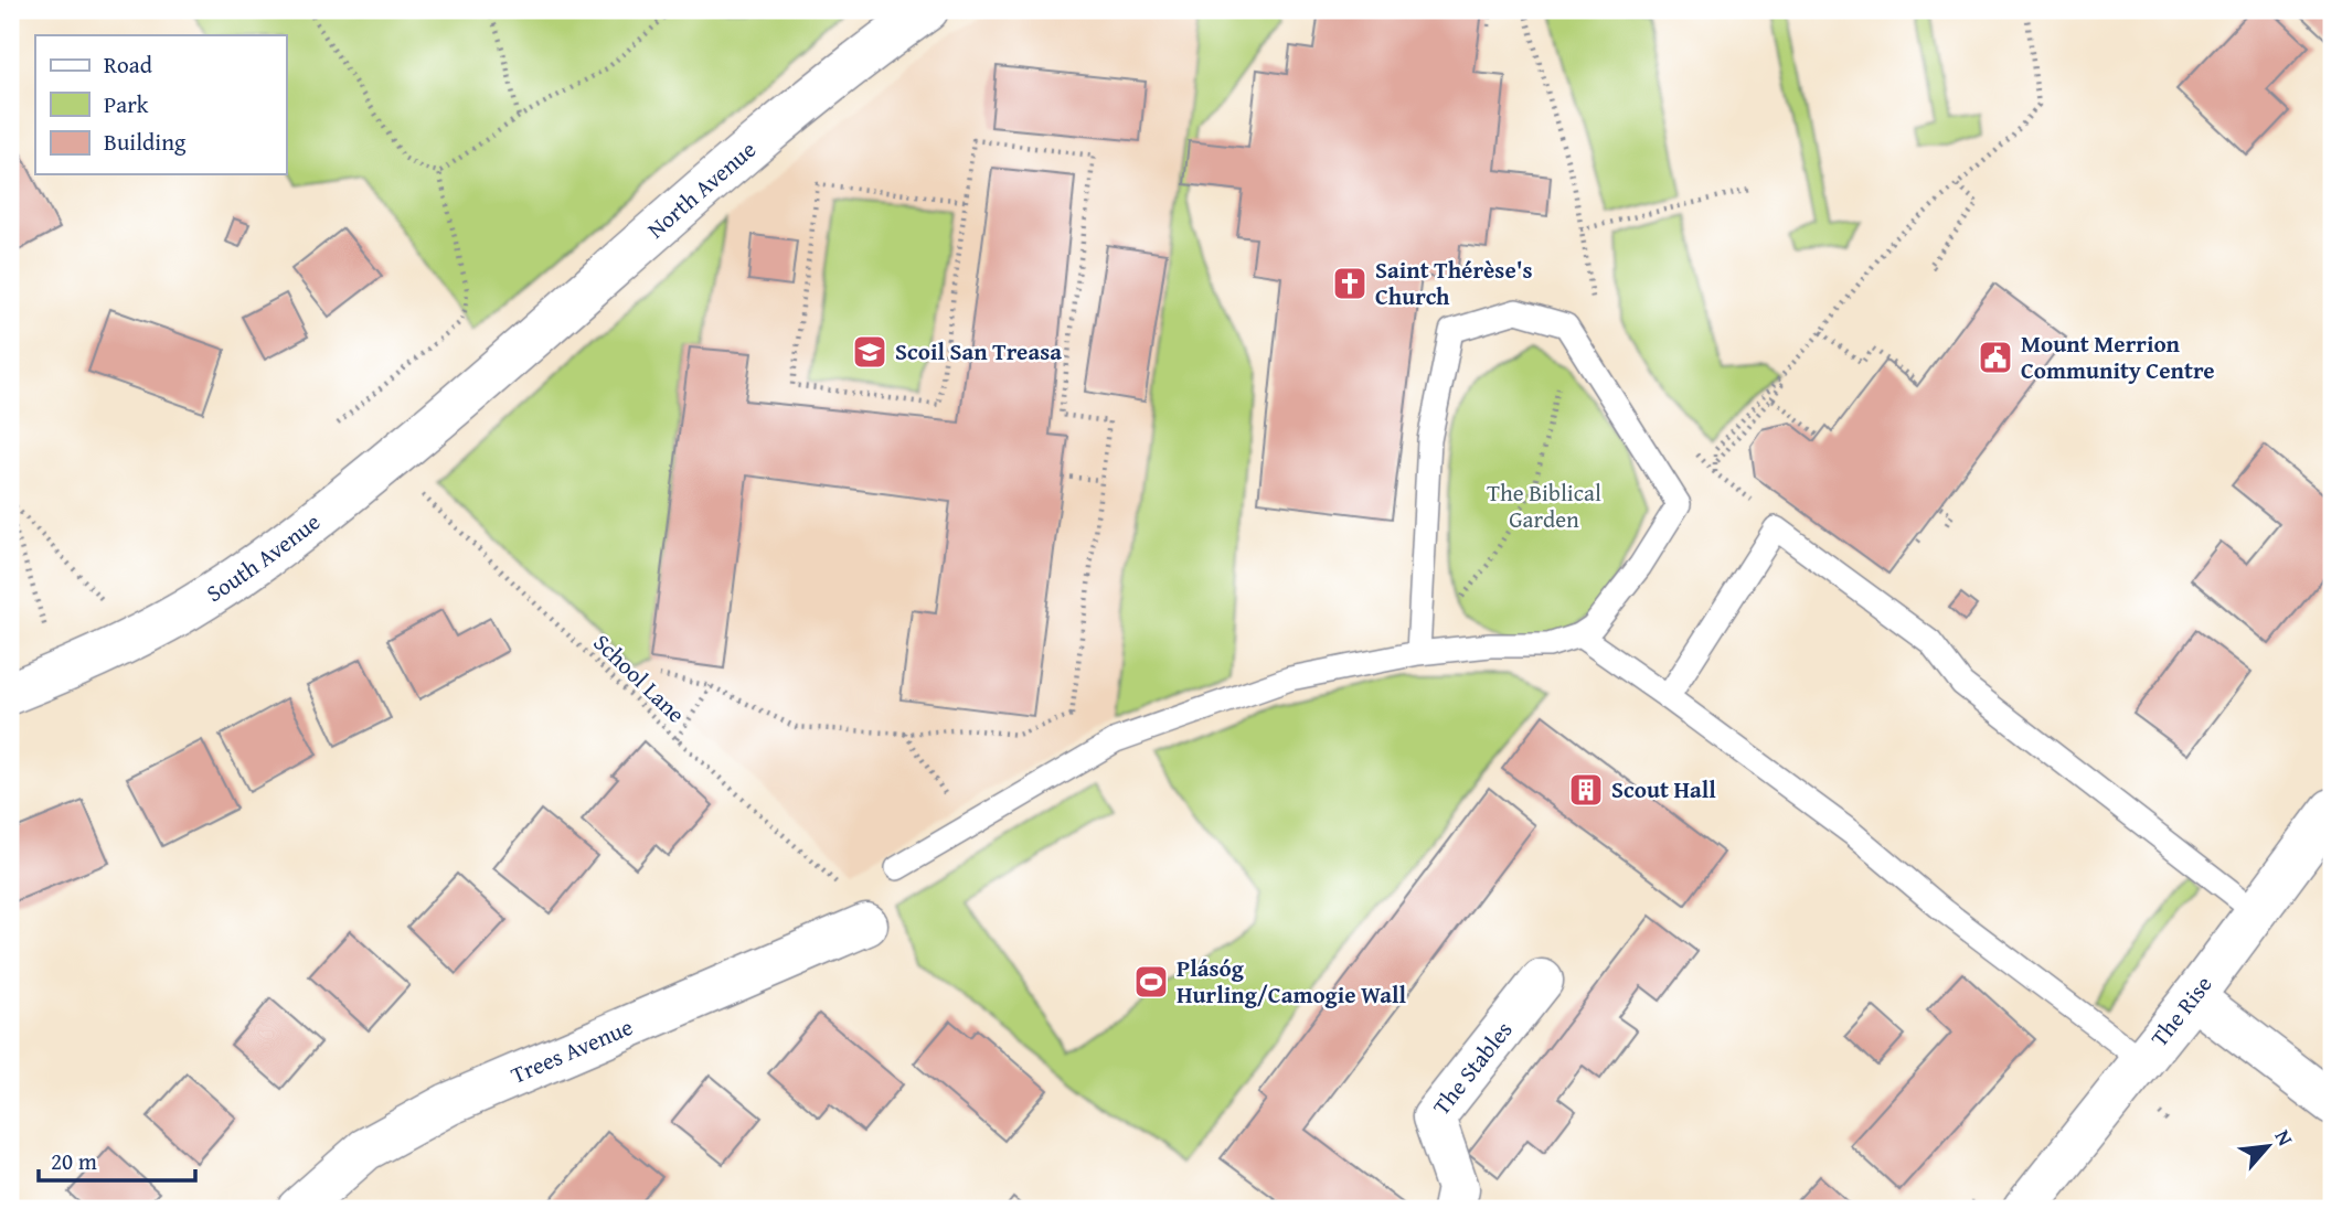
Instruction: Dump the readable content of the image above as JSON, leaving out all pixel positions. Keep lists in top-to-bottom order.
{
  "streets": {
    "street": [
      "North Avenue",
      "South Avenue",
      "The Rise",
      "Trees Avenue",
      "The Stables"
    ],
    "path": ["School Lane"]
  },
  "crossings": [
    ["North Avenue", "South Avenue"]
  ],
  "parks": ["The Biblical Garden"],
  "places": {
    "church": ["Saint Thérèse's Church"],
    "school or university": ["Scoil San Treasa"],
    "public building": ["Mount Merrion Community Centre"],
    "building": ["Scout Hall"],
    "sports": ["Plásóg Hurling/Camogie Wall"]
  },
  "legend": ["Road", "Park", "Building"],
  "scale_bar": "20 m",
  "north": "top right"
}
